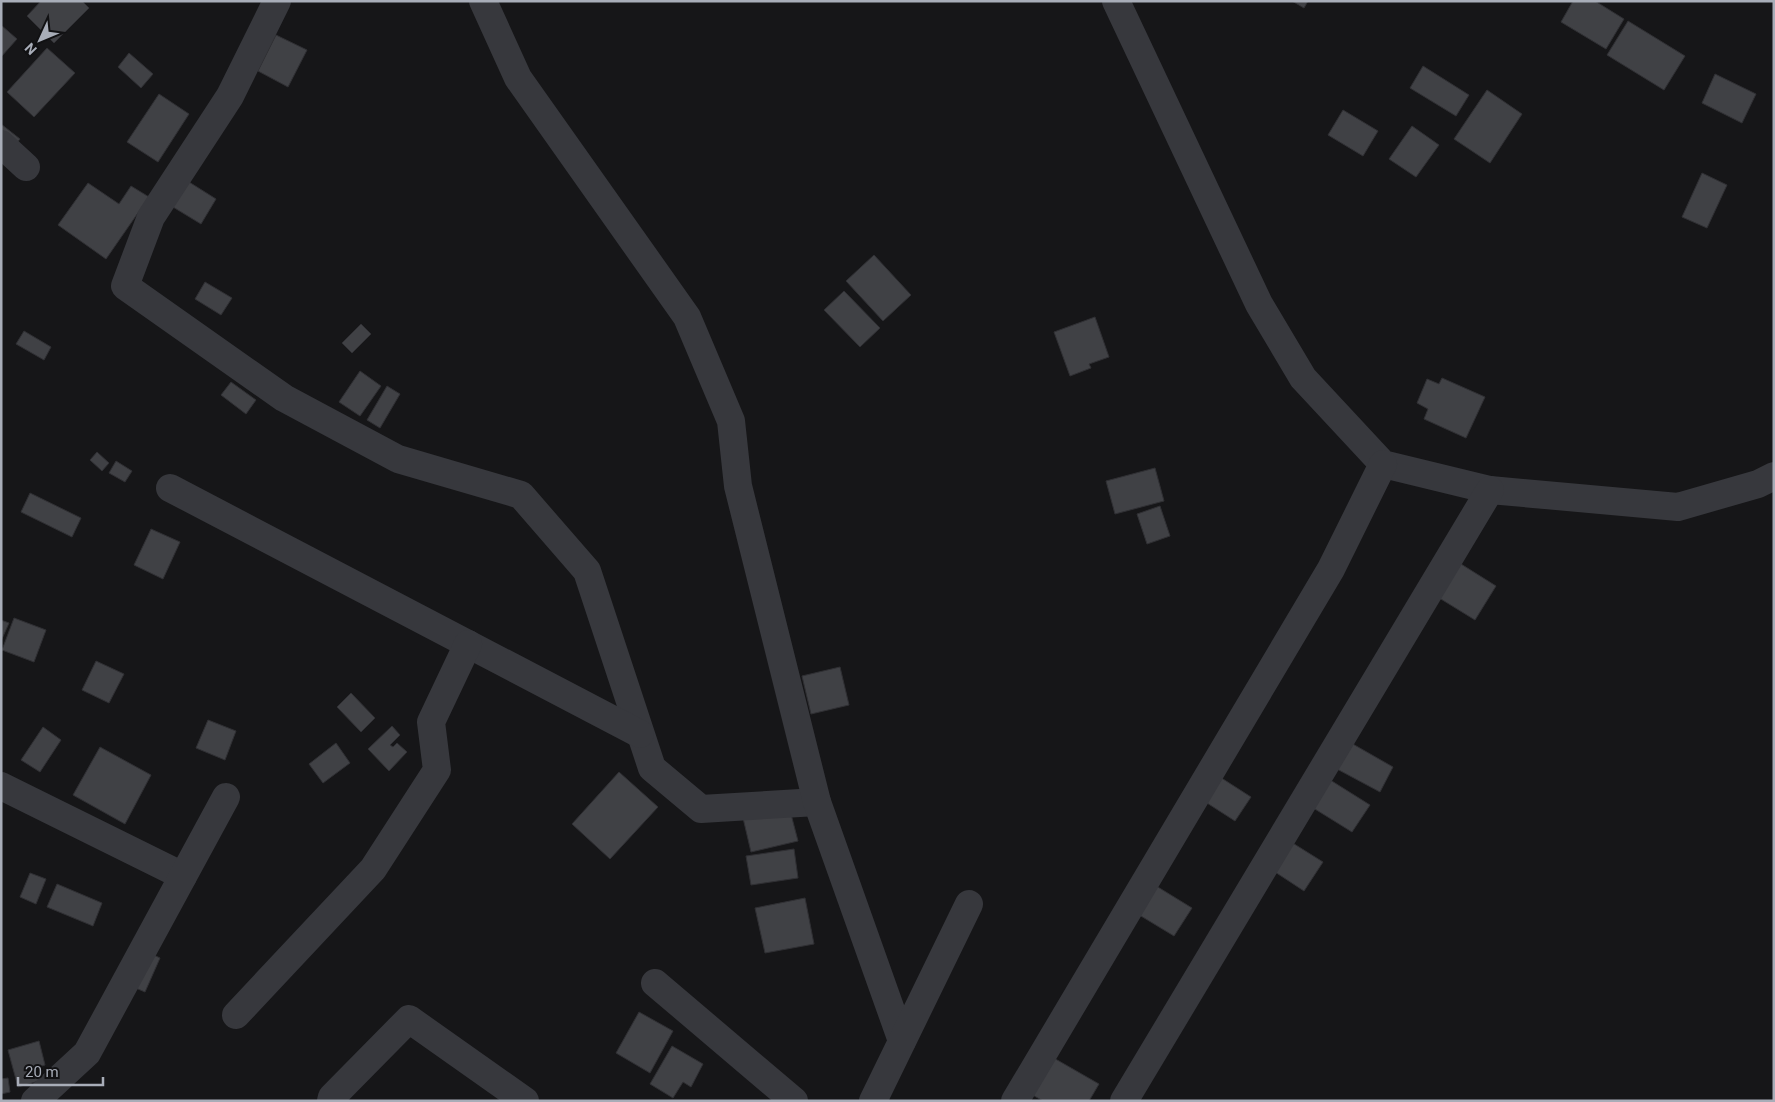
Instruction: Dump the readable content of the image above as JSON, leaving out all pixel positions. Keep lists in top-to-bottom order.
{
  "scale_bar": "20 m",
  "north": "bottom left"
}
